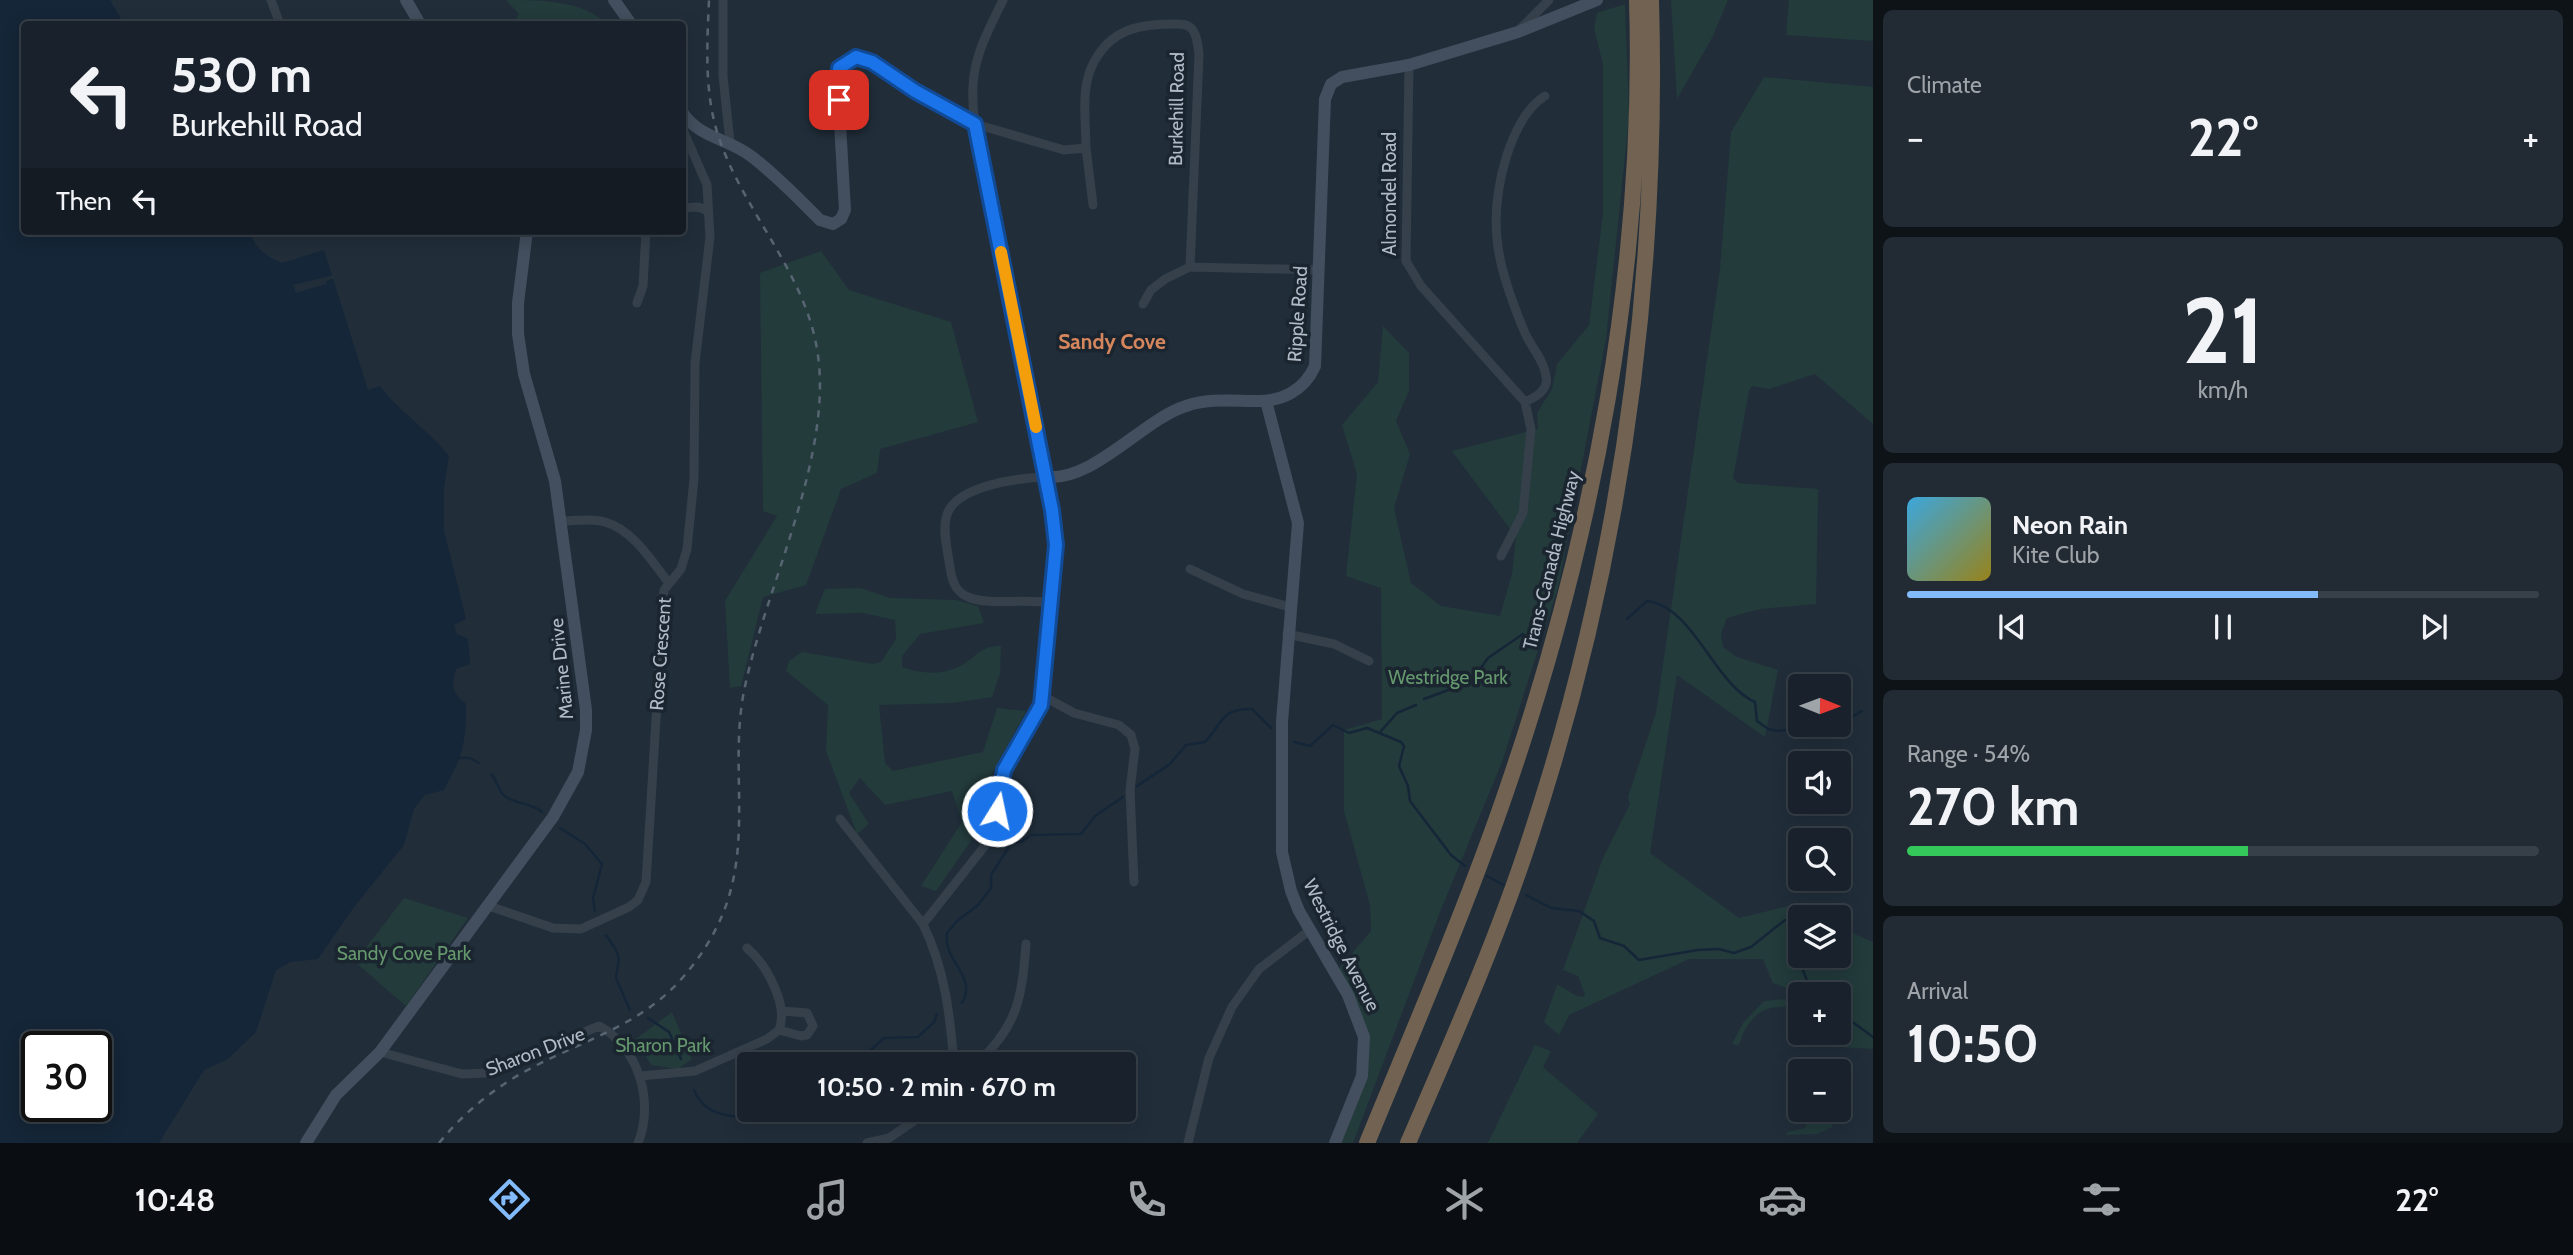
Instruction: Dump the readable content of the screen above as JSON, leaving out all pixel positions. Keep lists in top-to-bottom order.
{
  "streets": {
    "highway": ["Trans-Canada Highway"],
    "street": [
      "Burkehill Road",
      "Almondel Road",
      "Ripple Road",
      "Rose Crescent",
      "Marine Drive",
      "Westridge Avenue",
      "Sharon Drive"
    ]
  },
  "crossings": [
    ["Almondel Road", "Ripple Road"],
    ["Ripple Road", "Westridge Avenue"],
    ["Rose Crescent", "Marine Drive"],
    ["Marine Drive", "Sharon Drive"]
  ],
  "districts": ["Sandy Cove"],
  "parks": ["Westridge Park", "Sandy Cove Park", "Sharon Park"],
  "north": "right",
  "page": {
    "tile": [
      "Climate",
      ["21", "km/h"],
      ["Range · 54%", "270 km"],
      ["Arrival", "10:50"]
    ],
    "turn": ["530 m", "Burkehill Road"],
    "heat": ["−", "22°", "+"],
    "then": "Then",
    "song": ["Neon Rain", "Kite Club"],
    "map_buttons": ["+", "−"],
    "limit": "30",
    "trip": "10:50 · 2 min · 670 m",
    "tabs": ["10:48", "22°"]
  }
}
